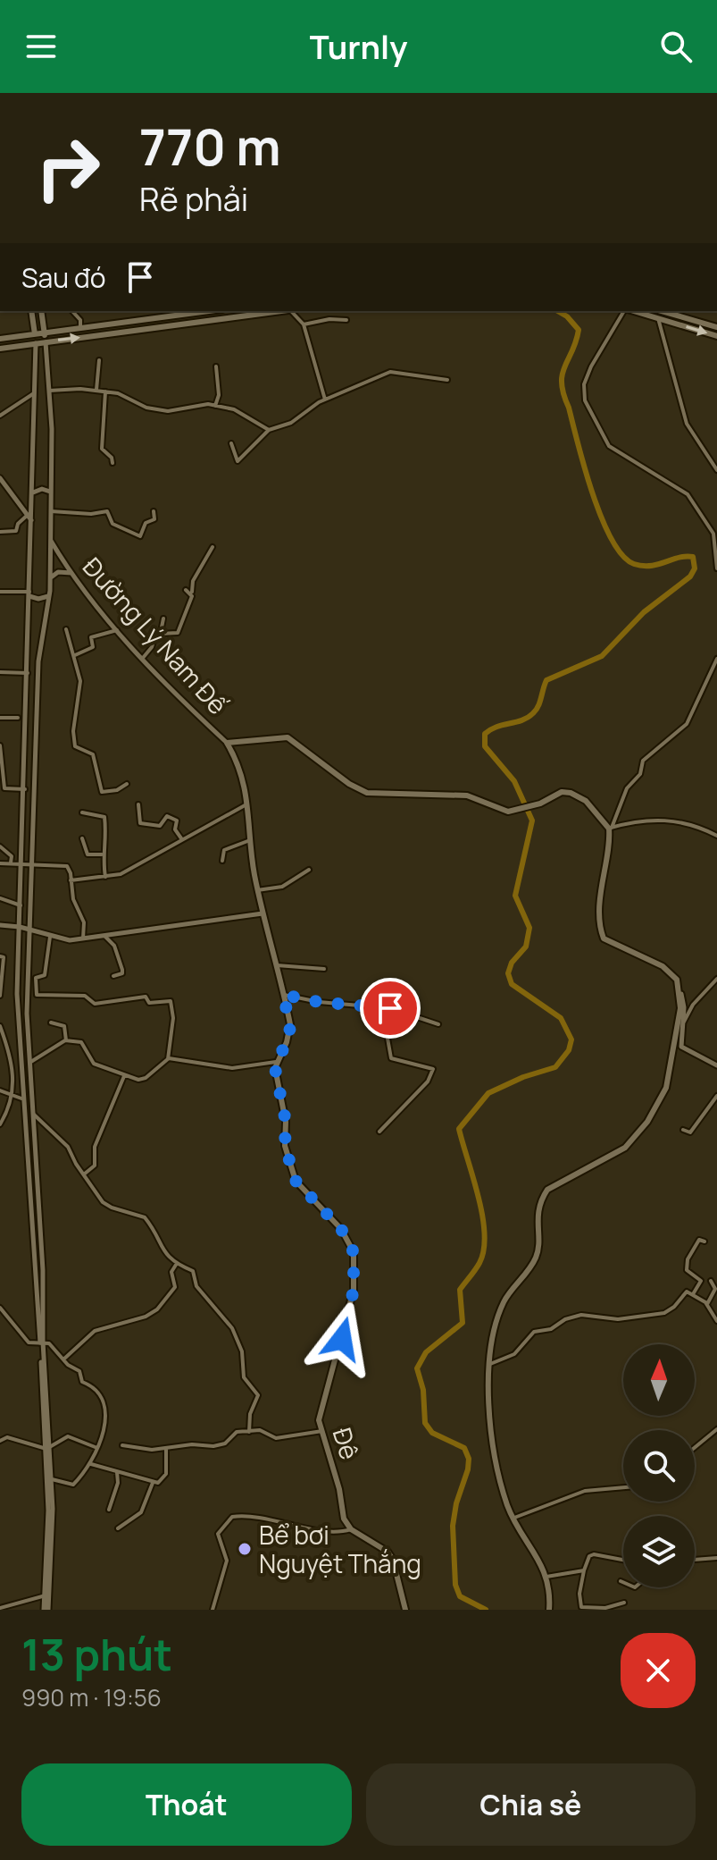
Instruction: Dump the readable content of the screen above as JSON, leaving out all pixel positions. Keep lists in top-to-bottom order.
{
  "streets": {
    "main road": ["Đường Lý Nam Đế", "Đê"]
  },
  "places": ["Bể bơi Nguyệt Thắng"],
  "north": "top",
  "page": {
    "header": "Turnly",
    "turn": ["770 m", "Rẽ phải"],
    "then": "Sau đó",
    "heading": ["13 phút", "990 m · 19:56"],
    "buttons": ["Thoát", "Chia sẻ"]
  }
}
